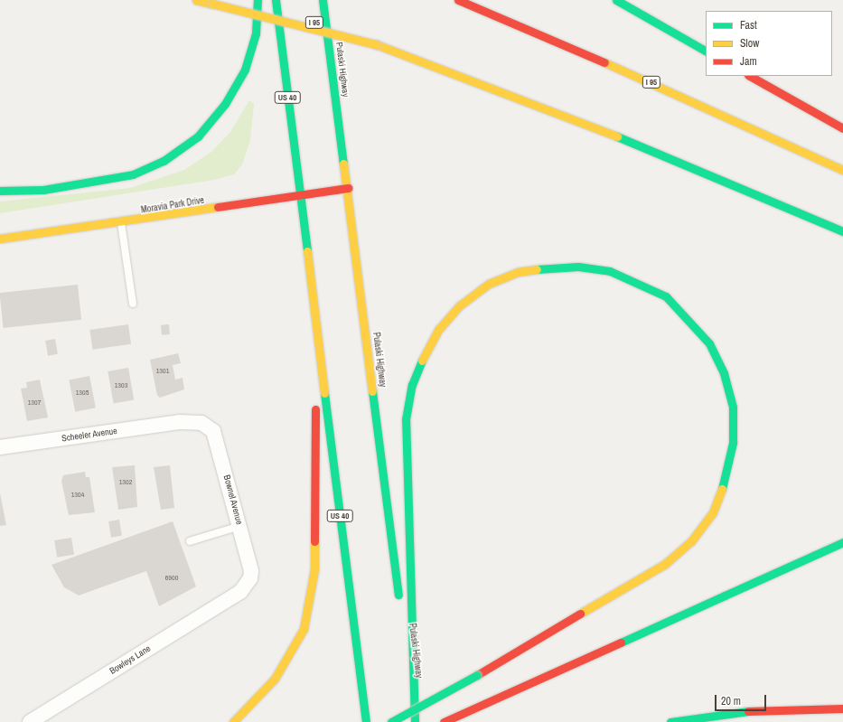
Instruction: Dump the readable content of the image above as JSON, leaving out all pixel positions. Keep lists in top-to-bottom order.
{
  "streets": {
    "main road": [
      "I 95",
      "Pulaski Highway",
      "US 40",
      "Moravia Park Drive"
    ],
    "street": ["Scheeler Avenue", "Bownel Avenue", "Bowleys Lane"]
  },
  "crossings": [
    ["Pulaski Highway", "Moravia Park Drive"],
    ["US 40", "Moravia Park Drive"],
    ["Scheeler Avenue", "Bownel Avenue"],
    ["Bownel Avenue", "Bowleys Lane"]
  ],
  "house_numbers": [
    "1301",
    "1303",
    "1305",
    "1307",
    "1302",
    "1304",
    "6900"
  ],
  "legend": ["Fast", "Slow", "Jam"],
  "scale_bar": "20 m"
}
